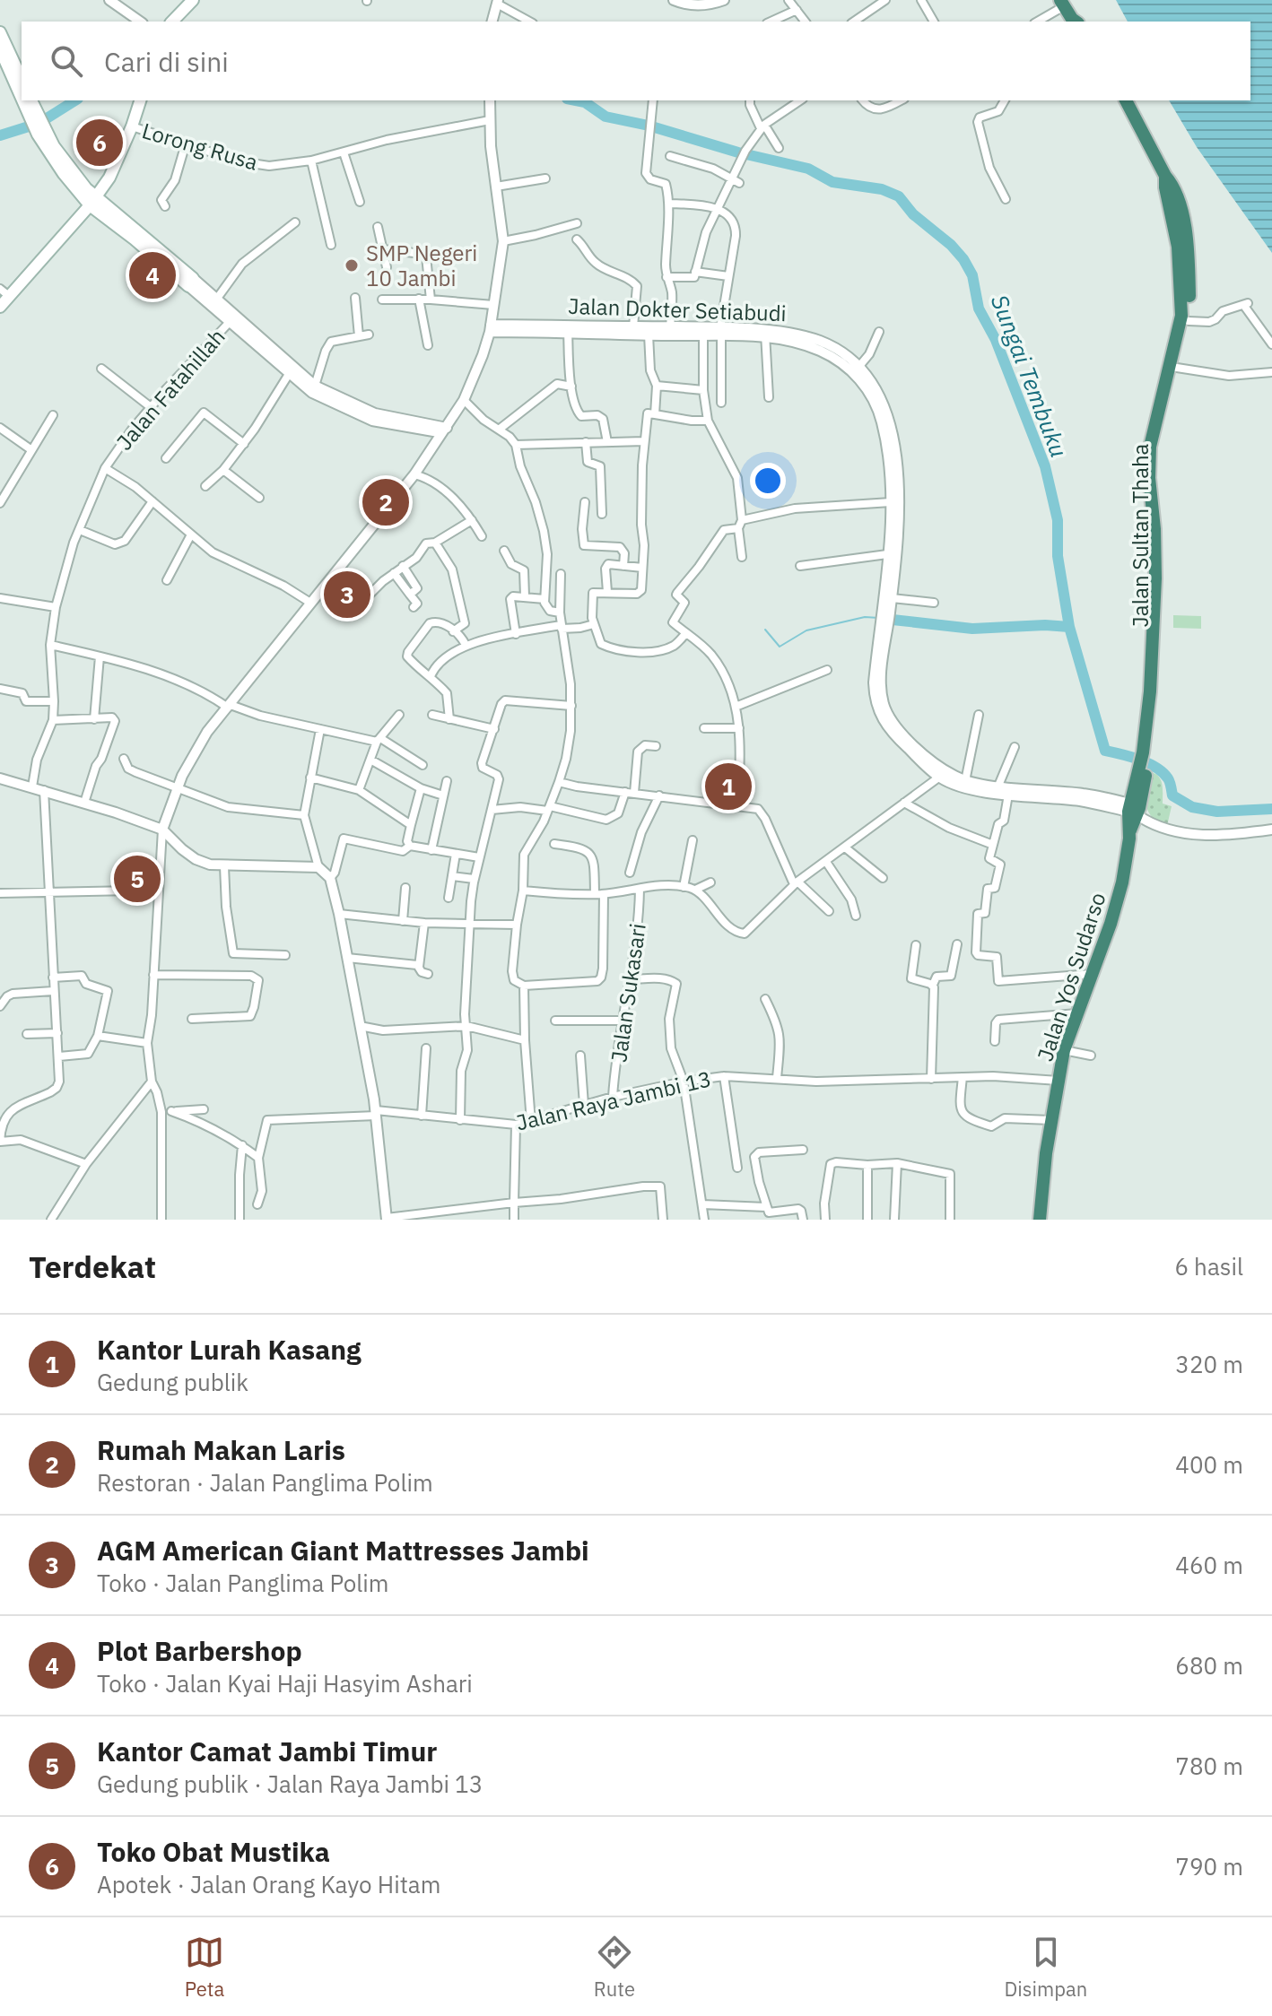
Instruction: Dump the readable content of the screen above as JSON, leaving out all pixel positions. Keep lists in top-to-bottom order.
{
  "streets": {
    "highway": ["Jalan Sultan Thaha", "Jalan Yos Sudarso"],
    "street": [
      "Lorong Rusa",
      "Jalan Dokter Setiabudi",
      "Jalan Fatahillah",
      "Jalan Sukasari",
      "Jalan Raya Jambi 13"
    ]
  },
  "crossings": [
    ["Jalan Dokter Setiabudi", "Jalan Sultan Thaha"],
    ["Jalan Dokter Setiabudi", "Jalan Yos Sudarso"],
    ["Jalan Sultan Thaha", "Jalan Yos Sudarso"],
    ["Jalan Yos Sudarso", "Jalan Raya Jambi 13"],
    ["Jalan Sukasari", "Jalan Raya Jambi 13"]
  ],
  "water": ["Sungai Tembuku"],
  "places": ["SMP Negeri 10 Jambi"],
  "page": {
    "search": "Cari di sini",
    "pins": [
      "6",
      "4",
      "2",
      "3",
      "1",
      "5"
    ],
    "heading": ["Terdekat", "6 hasil"],
    "list": [
      {
        "mark": "1",
        "name": "Kantor Lurah Kasang",
        "note": "Gedung publik",
        "value": "320 m"
      },
      {
        "mark": "2",
        "name": "Rumah Makan Laris",
        "note": "Restoran · Jalan Panglima Polim",
        "value": "400 m"
      },
      {
        "mark": "3",
        "name": "AGM American Giant Mattresses Jambi",
        "note": "Toko · Jalan Panglima Polim",
        "value": "460 m"
      },
      {
        "mark": "4",
        "name": "Plot Barbershop",
        "note": "Toko · Jalan Kyai Haji Hasyim Ashari",
        "value": "680 m"
      },
      {
        "mark": "5",
        "name": "Kantor Camat Jambi Timur",
        "note": "Gedung publik · Jalan Raya Jambi 13",
        "value": "780 m"
      },
      {
        "mark": "6",
        "name": "Toko Obat Mustika",
        "note": "Apotek · Jalan Orang Kayo Hitam",
        "value": "790 m"
      }
    ],
    "nav": ["Peta", "Rute", "Disimpan"]
  }
}
